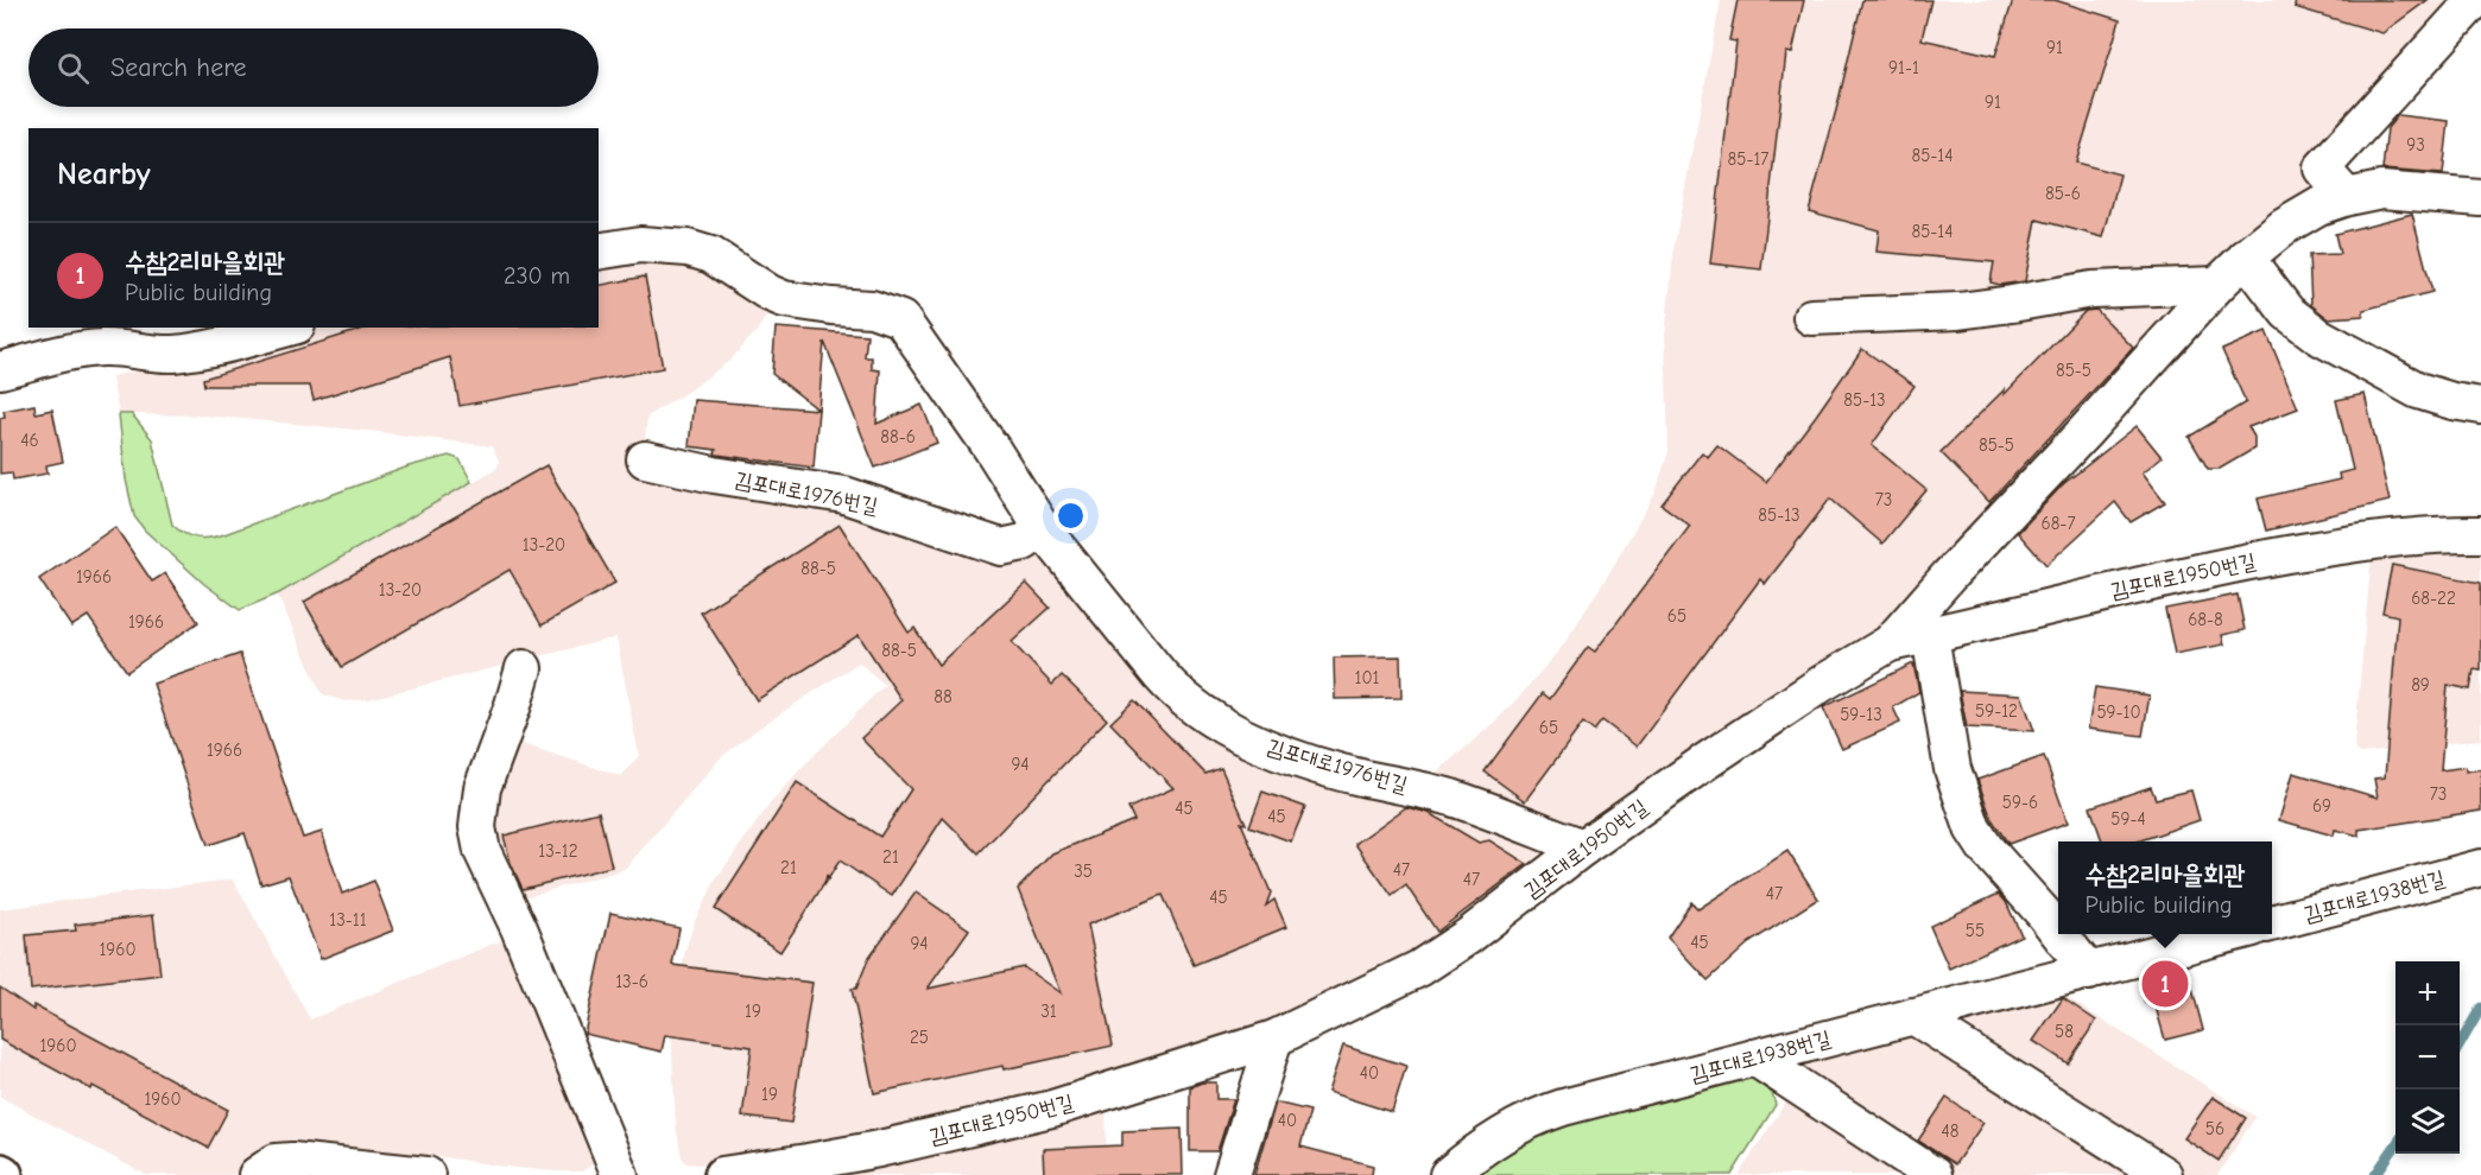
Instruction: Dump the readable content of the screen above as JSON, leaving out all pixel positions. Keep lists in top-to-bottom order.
{
  "streets": {
    "lane": ["김포대로1976번길", "김포대로1950번길", "김포대로1938번길"]
  },
  "crossings": [
    ["김포대로1976번길", "김포대로1950번길"]
  ],
  "house_numbers": [
    "91",
    "91-1",
    "91",
    "93",
    "85-14",
    "85-17",
    "85-6",
    "85-14",
    "85-5",
    "85-13",
    "88-6",
    "46",
    "85-5",
    "73",
    "85-13",
    "68-7",
    "13-20",
    "88-5",
    "1966",
    "13-20",
    "68-22",
    "65",
    "68-8",
    "1966",
    "88-5",
    "101",
    "89",
    "88",
    "59-12",
    "59-10",
    "59-13",
    "65",
    "1966",
    "94",
    "73",
    "59-6",
    "69",
    "45",
    "45",
    "59-4",
    "13-12",
    "21",
    "21",
    "47",
    "35",
    "47",
    "47",
    "45",
    "13-11",
    "55",
    "45",
    "94",
    "1960",
    "13-6",
    "19",
    "31",
    "58",
    "25",
    "1960",
    "40",
    "19",
    "1960",
    "40",
    "56",
    "48"
  ],
  "page": {
    "search": "Search here",
    "heading": "Nearby",
    "list": [
      {
        "mark": "1",
        "name": "수참2리마을회관",
        "note": "Public building",
        "value": "230 m"
      }
    ],
    "popup": ["수참2리마을회관", "Public building"],
    "pins": "1",
    "map_buttons": ["+", "−"]
  }
}
